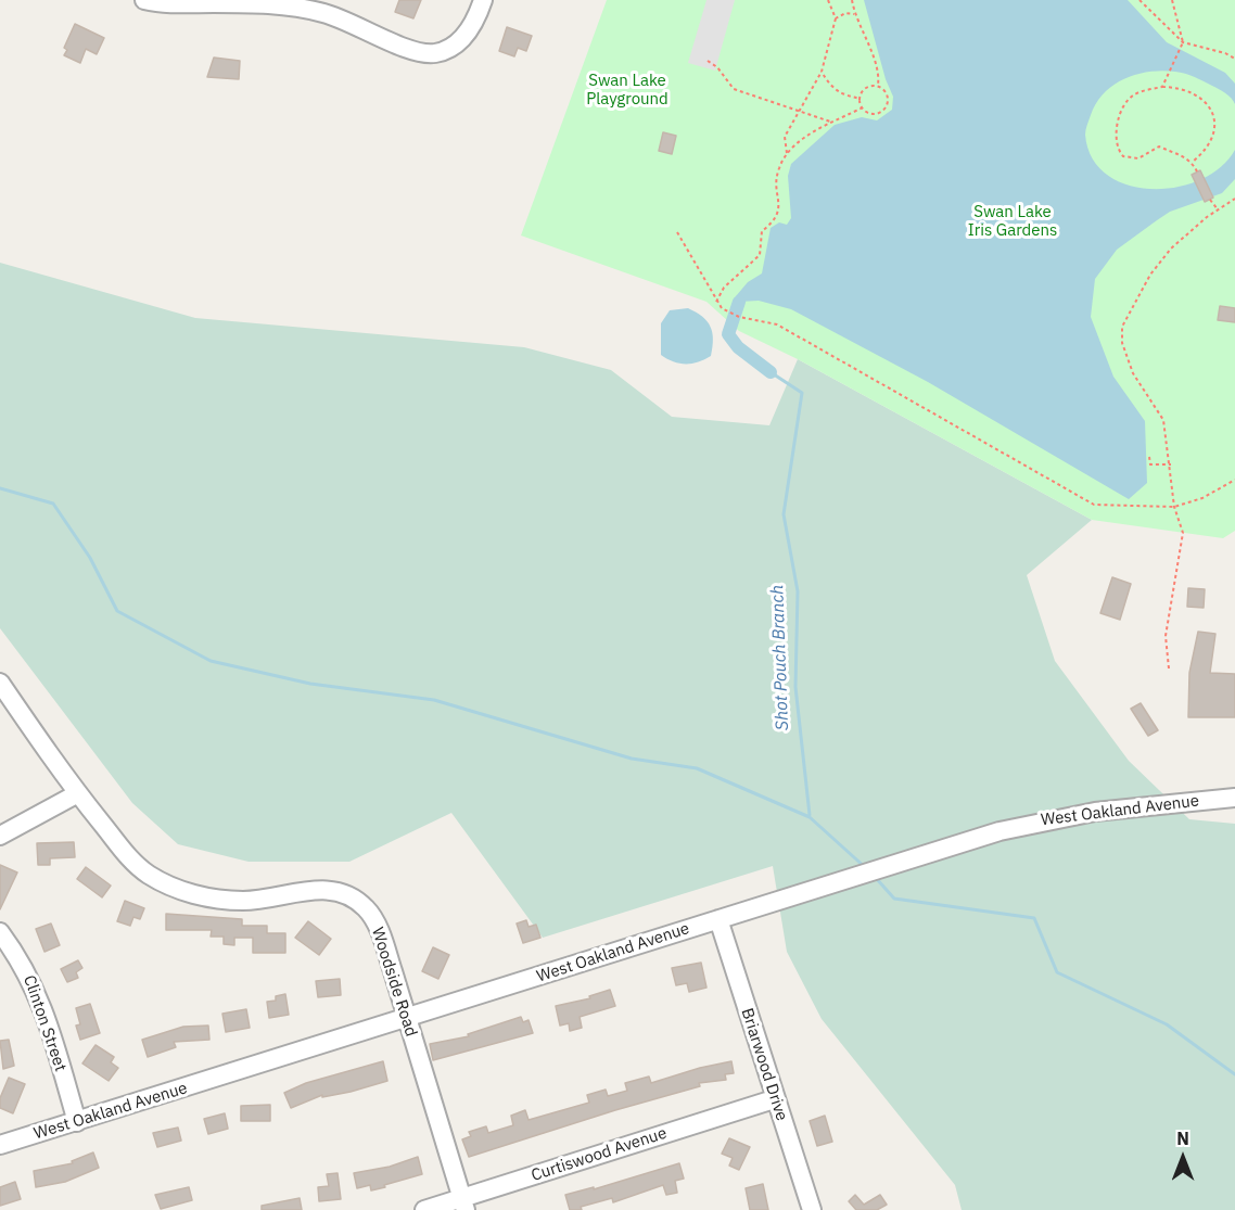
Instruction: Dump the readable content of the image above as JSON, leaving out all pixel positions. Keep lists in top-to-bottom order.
{
  "streets": {
    "street": [
      "West Oakland Avenue",
      "Woodside Road",
      "Clinton Street",
      "Briarwood Drive",
      "Curtiswood Avenue"
    ]
  },
  "crossings": [
    ["West Oakland Avenue", "Woodside Road"],
    ["West Oakland Avenue", "Clinton Street"],
    ["West Oakland Avenue", "Briarwood Drive"],
    ["Woodside Road", "Curtiswood Avenue"],
    ["Briarwood Drive", "Curtiswood Avenue"]
  ],
  "water": ["Shot Pouch Branch"],
  "parks": ["Swan Lake Playground", "Swan Lake Iris Gardens"],
  "north": "top"
}
